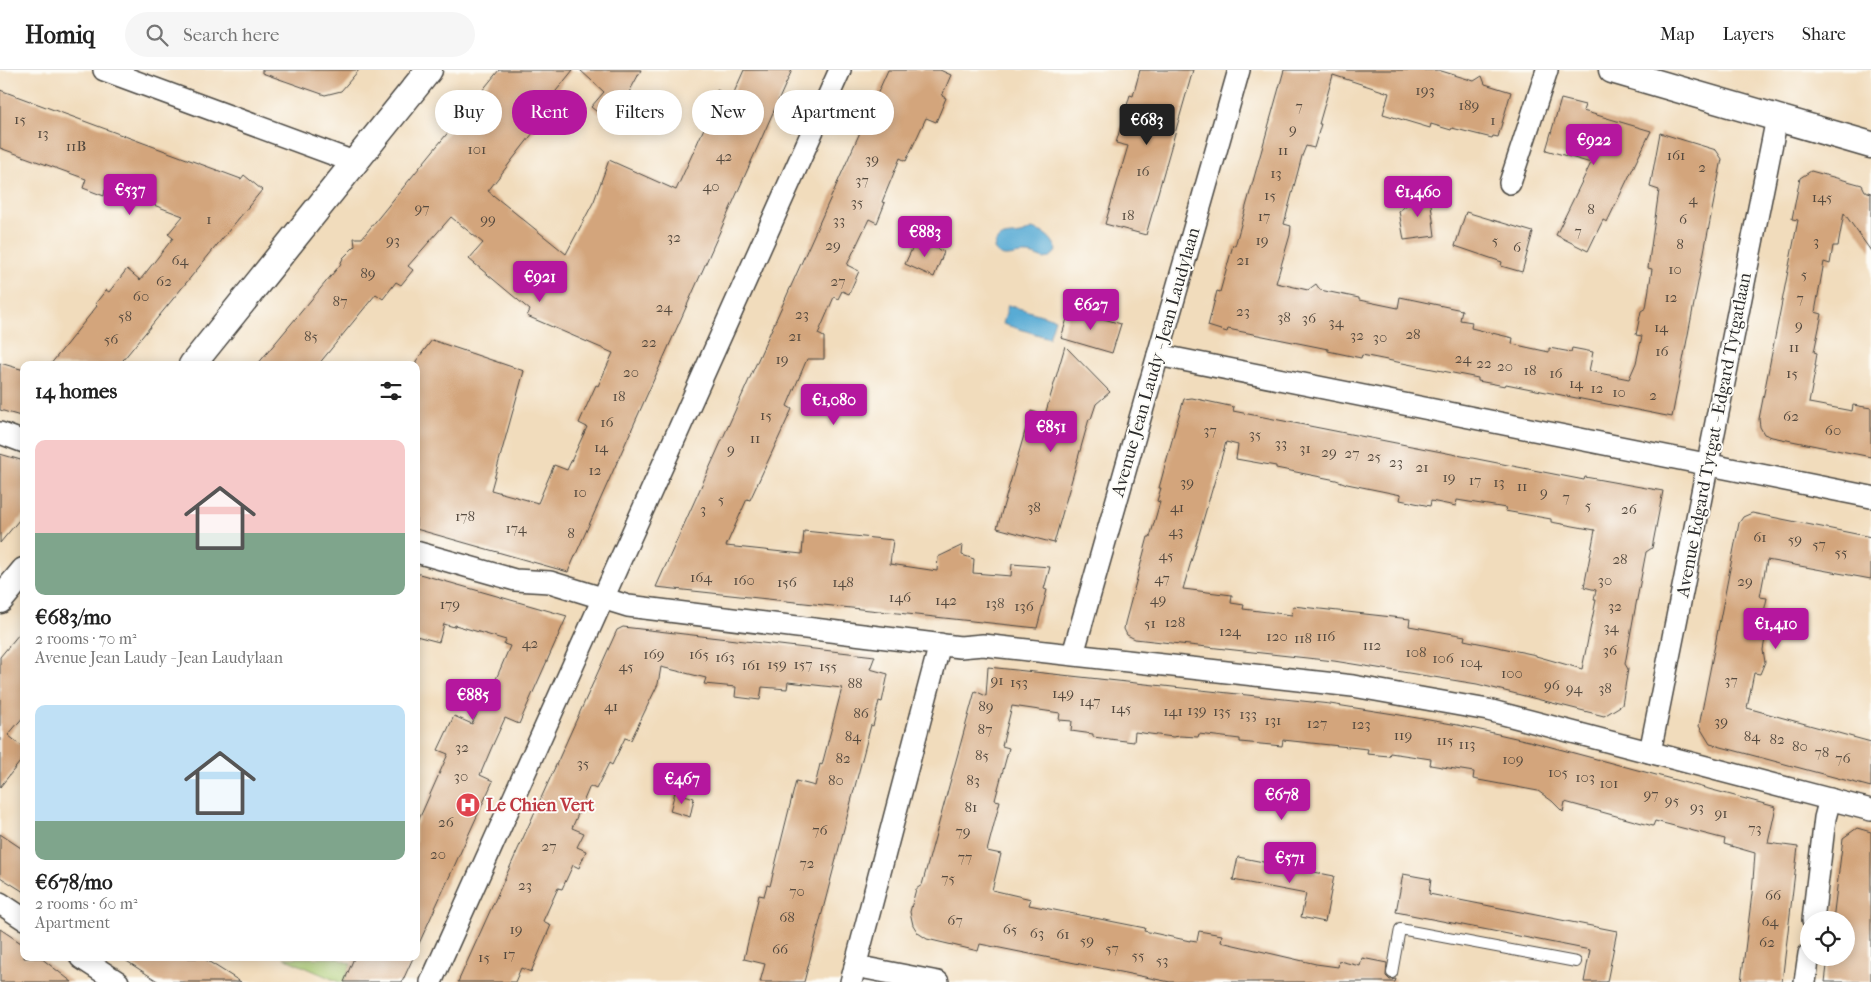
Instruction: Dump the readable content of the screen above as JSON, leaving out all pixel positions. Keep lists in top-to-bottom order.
{
  "streets": {
    "street": ["Avenue Jean Laudy - Jean Laudylaan", "Avenue Edgard Tytgat - Edgard Tytgatlaan"]
  },
  "places": {
    "hospital": ["Le Chien Vert"]
  },
  "house_numbers": [
    "193",
    "189",
    "7",
    "15",
    "1",
    "9",
    "13",
    "11B",
    "101",
    "11",
    "161",
    "42",
    "39",
    "2",
    "16",
    "13",
    "37",
    "40",
    "15",
    "145",
    "4",
    "35",
    "97",
    "8",
    "18",
    "17",
    "1",
    "99",
    "6",
    "33",
    "7",
    "32",
    "93",
    "19",
    "5",
    "3",
    "8",
    "29",
    "6",
    "64",
    "21",
    "10",
    "89",
    "5",
    "62",
    "27",
    "60",
    "12",
    "7",
    "87",
    "24",
    "23",
    "23",
    "58",
    "38",
    "36",
    "34",
    "9",
    "14",
    "28",
    "32",
    "85",
    "21",
    "30",
    "56",
    "22",
    "11",
    "16",
    "24",
    "19",
    "22",
    "20",
    "18",
    "20",
    "16",
    "15",
    "14",
    "12",
    "10",
    "2",
    "18",
    "15",
    "62",
    "16",
    "37",
    "60",
    "35",
    "11",
    "33",
    "14",
    "31",
    "9",
    "29",
    "27",
    "25",
    "23",
    "21",
    "12",
    "19",
    "17",
    "39",
    "13",
    "11",
    "10",
    "9",
    "7",
    "5",
    "5",
    "38",
    "41",
    "3",
    "26",
    "178",
    "174",
    "43",
    "8",
    "61",
    "59",
    "57",
    "55",
    "45",
    "28",
    "164",
    "47",
    "160",
    "30",
    "29",
    "156",
    "148",
    "146",
    "49",
    "142",
    "138",
    "179",
    "136",
    "32",
    "128",
    "51",
    "34",
    "124",
    "120",
    "116",
    "118",
    "42",
    "112",
    "36",
    "108",
    "169",
    "165",
    "163",
    "106",
    "104",
    "159",
    "157",
    "161",
    "45",
    "155",
    "100",
    "91",
    "37",
    "153",
    "88",
    "96",
    "94",
    "38",
    "149",
    "147",
    "41",
    "89",
    "145",
    "139",
    "141",
    "135",
    "86",
    "133",
    "131",
    "39",
    "127",
    "123",
    "87",
    "119",
    "84",
    "84",
    "82",
    "115",
    "113",
    "80",
    "32",
    "78",
    "85",
    "82",
    "76",
    "109",
    "35",
    "105",
    "30",
    "103",
    "80",
    "83",
    "101",
    "97",
    "95",
    "81",
    "93",
    "91",
    "26",
    "73",
    "76",
    "79",
    "27",
    "20",
    "77",
    "72",
    "75",
    "23",
    "70",
    "66",
    "68",
    "67",
    "64",
    "19",
    "65",
    "63",
    "61",
    "59",
    "62",
    "57",
    "66",
    "17",
    "55",
    "15",
    "53"
  ],
  "page": {
    "header": "Homiq",
    "search": "Search here",
    "nav": ["Map", "Layers", "Share"],
    "chip": [
      "Buy",
      "Rent",
      "Filters",
      "New",
      "Apartment"
    ],
    "price": [
      "€683",
      "€922",
      "€537",
      "€1,460",
      "€883",
      "€921",
      "€627",
      "€1,080",
      "€851",
      "€1,410",
      "€885",
      "€467",
      "€678",
      "€571"
    ],
    "heading": "14 homes",
    "list": [
      {
        "name": "€683/mo",
        "note": "2 rooms · 70 m² · Avenue Jean Laudy - Jean Laudylaan"
      },
      {
        "name": "€678/mo",
        "note": "2 rooms · 60 m² · Apartment"
      }
    ]
  }
}
